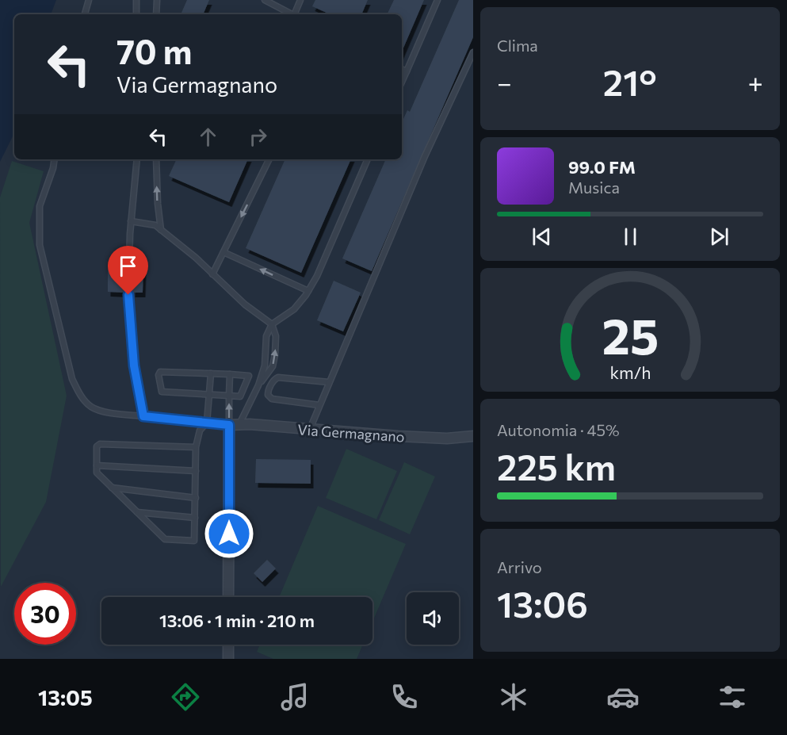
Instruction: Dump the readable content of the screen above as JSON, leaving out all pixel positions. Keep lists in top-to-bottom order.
{
  "streets": {
    "street": ["Via Germagnano"]
  },
  "page": {
    "tile": [
      "Clima",
      ["Autonomia · 45%", "225 km"],
      ["Arrivo", "13:06"]
    ],
    "turn": ["70 m", "Via Germagnano"],
    "heat": ["−", "21°", "+"],
    "song": ["99.0 FM", "Musica"],
    "limit": "30",
    "trip": "13:06 · 1 min · 210 m",
    "tabs": "13:05",
    "gauge": ["25", "km/h"]
  }
}
